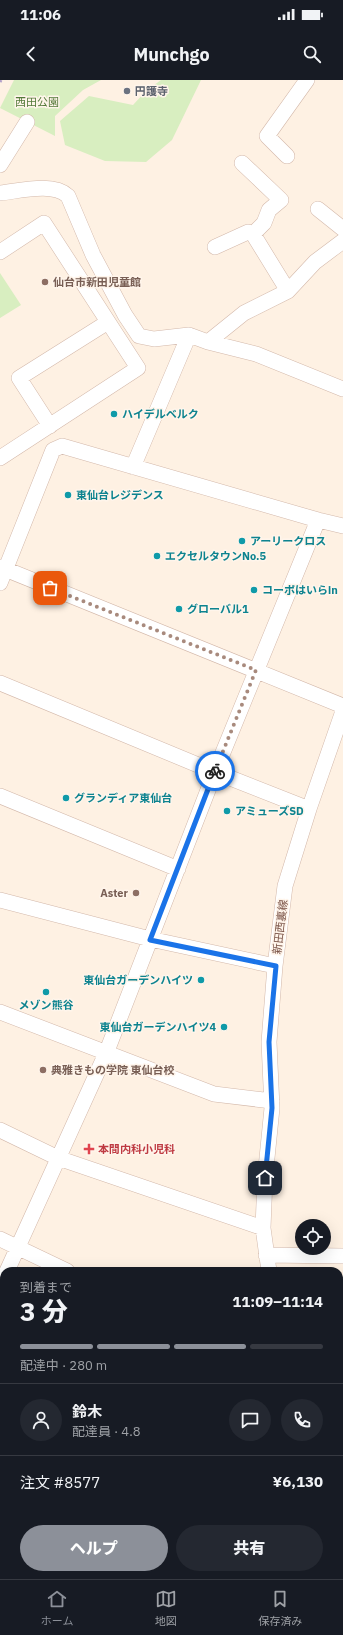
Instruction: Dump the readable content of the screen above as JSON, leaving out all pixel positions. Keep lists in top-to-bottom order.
{
  "streets": {
    "street": ["新田西裏線"]
  },
  "parks": ["西田公園"],
  "places": {
    "other": [
      "円護寺",
      "仙台市新田児童館",
      "ハイデルベルク",
      "東仙台レジデンス",
      "アーリークロス",
      "エクセルタウンNo.5",
      "コーポはいらin",
      "グローバル1",
      "グランディア東仙台",
      "アミューズSD",
      "Aster",
      "東仙台ガーデンハイツ",
      "メゾン熊谷",
      "東仙台ガーデンハイツ4",
      "典雅きもの学院 東仙台校"
    ],
    "health": ["本間内科小児科"]
  },
  "page": {
    "status": "11:06",
    "header": "Munchgo",
    "heading": ["3 分", "到着まで", "11:09–11:14"],
    "panel": [
      "鈴木",
      "配達員 · 4.8",
      "注文 #8577",
      "¥6,130"
    ],
    "bar": "配達中 · 280 m",
    "buttons": ["ヘルプ", "共有"],
    "tabs": ["ホーム", "地図", "保存済み"]
  }
}
